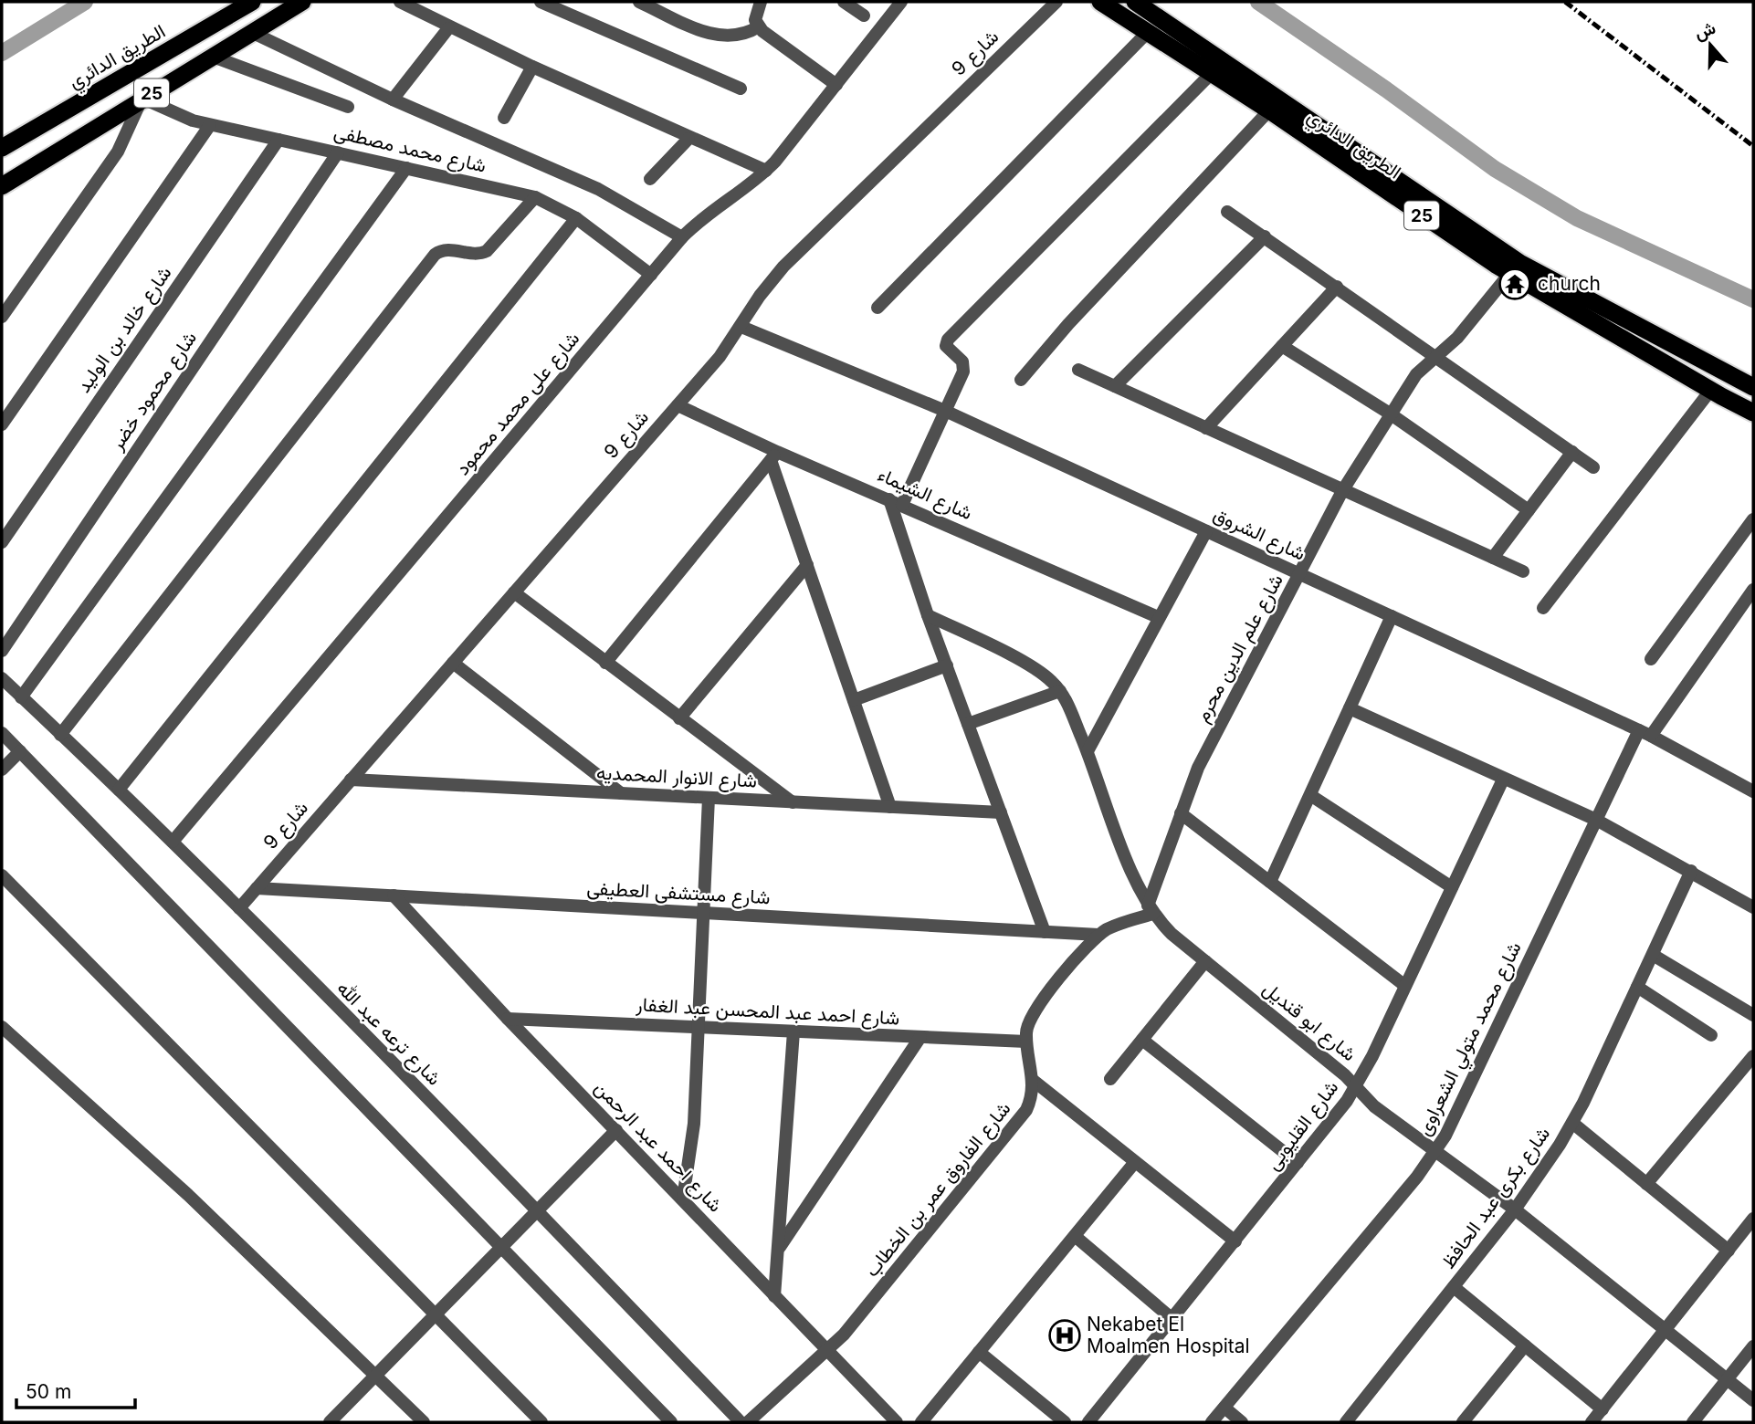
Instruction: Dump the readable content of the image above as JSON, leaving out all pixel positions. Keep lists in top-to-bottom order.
{
  "streets": {
    "highway": ["الطريق الدائري", "25"],
    "street": [
      "شارع 9",
      "شارع محمد مصطفى",
      "شارع خالد بن الوليد",
      "شارع محمود خضر",
      "شارع على محمد محمود",
      "شارع الشيماء",
      "شارع الشروق",
      "شارع علم الدين محرم",
      "شارع الانوار المحمديه",
      "شارع مستشفى العطيفى",
      "شارع احمد عبد المحسن عبد الغفار",
      "شارع ابو قنديل",
      "شارع ترعه عبد الله",
      "شارع محمد متولي الشعراوى",
      "شارع القليوبى",
      "شارع احمد عبد الرحمن",
      "شارع الفاروق عمر بن الخطاب",
      "شارع بكرى عبد الحافظ"
    ]
  },
  "crossings": [
    ["شارع 9", "شارع الشيماء"],
    ["شارع 9", "شارع الشروق"],
    ["شارع 9", "شارع الانوار المحمديه"],
    ["شارع 9", "شارع مستشفى العطيفى"],
    ["شارع 9", "شارع ترعه عبد الله"],
    ["الطريق الدائري", "شارع علم الدين محرم"],
    ["25", "شارع محمد مصطفى"],
    ["شارع محمد مصطفى", "شارع خالد بن الوليد"],
    ["شارع محمد مصطفى", "شارع محمود خضر"],
    ["شارع محمد مصطفى", "شارع على محمد محمود"],
    ["شارع على محمد محمود", "شارع ترعه عبد الله"],
    ["شارع الشروق", "شارع علم الدين محرم"],
    ["شارع الشروق", "شارع محمد متولي الشعراوى"],
    ["شارع علم الدين محرم", "شارع ابو قنديل"],
    ["شارع علم الدين محرم", "شارع الفاروق عمر بن الخطاب"],
    ["شارع مستشفى العطيفى", "شارع احمد عبد الرحمن"],
    ["شارع مستشفى العطيفى", "شارع الفاروق عمر بن الخطاب"],
    ["شارع احمد عبد المحسن عبد الغفار", "شارع احمد عبد الرحمن"],
    ["شارع احمد عبد المحسن عبد الغفار", "شارع الفاروق عمر بن الخطاب"],
    ["شارع ابو قنديل", "شارع محمد متولي الشعراوى"],
    ["شارع ابو قنديل", "شارع القليوبى"],
    ["شارع ابو قنديل", "شارع الفاروق عمر بن الخطاب"],
    ["شارع ابو قنديل", "شارع بكرى عبد الحافظ"],
    ["شارع احمد عبد الرحمن", "شارع الفاروق عمر بن الخطاب"]
  ],
  "places": {
    "temple": ["church"],
    "hospital": ["Nekabet El Moalmen Hospital"]
  },
  "scale_bar": "50 m",
  "north": "top"
}
